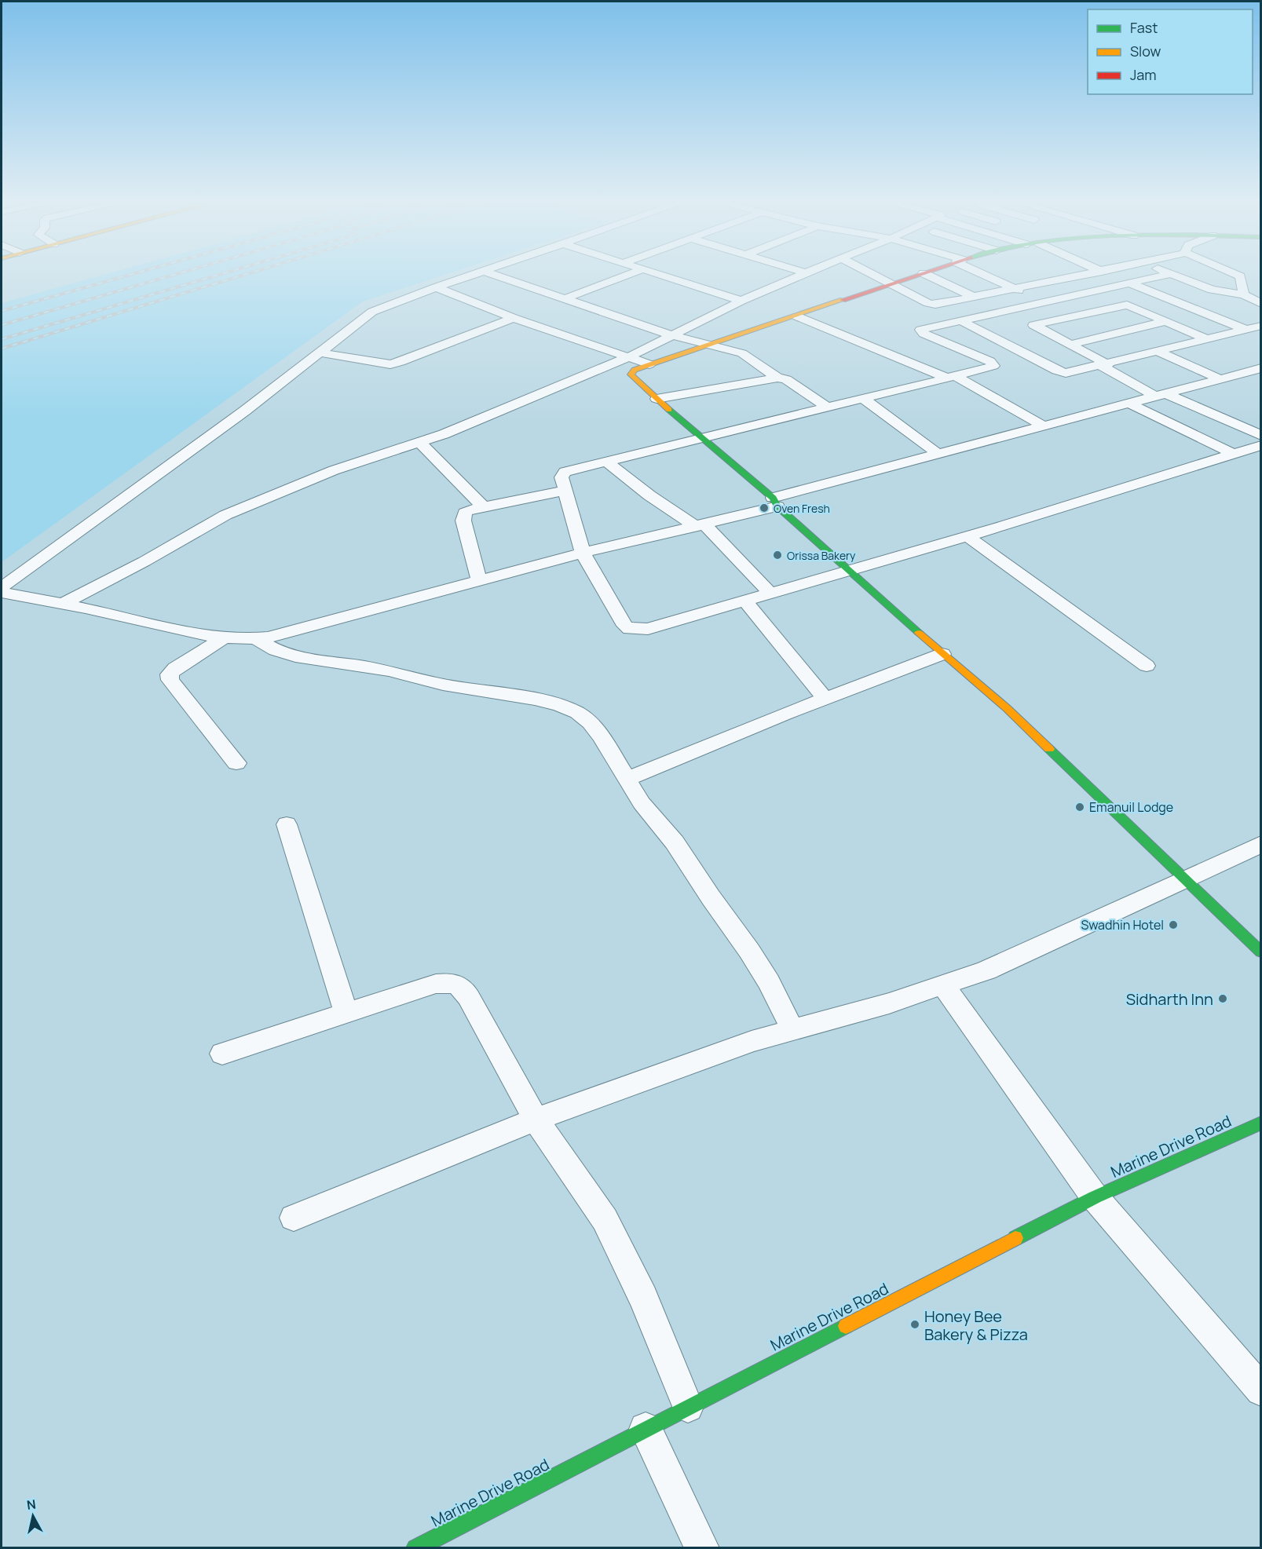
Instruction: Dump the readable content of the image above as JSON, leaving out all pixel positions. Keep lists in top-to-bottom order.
{
  "streets": {
    "main road": ["Marine Drive Road"]
  },
  "places": [
    "Oven Fresh",
    "Orissa Bakery",
    "Emanuil Lodge",
    "Swadhin Hotel",
    "Sidharth Inn",
    "Honey Bee Bakery & Pizza"
  ],
  "legend": ["Fast", "Slow", "Jam"],
  "north": "top"
}
